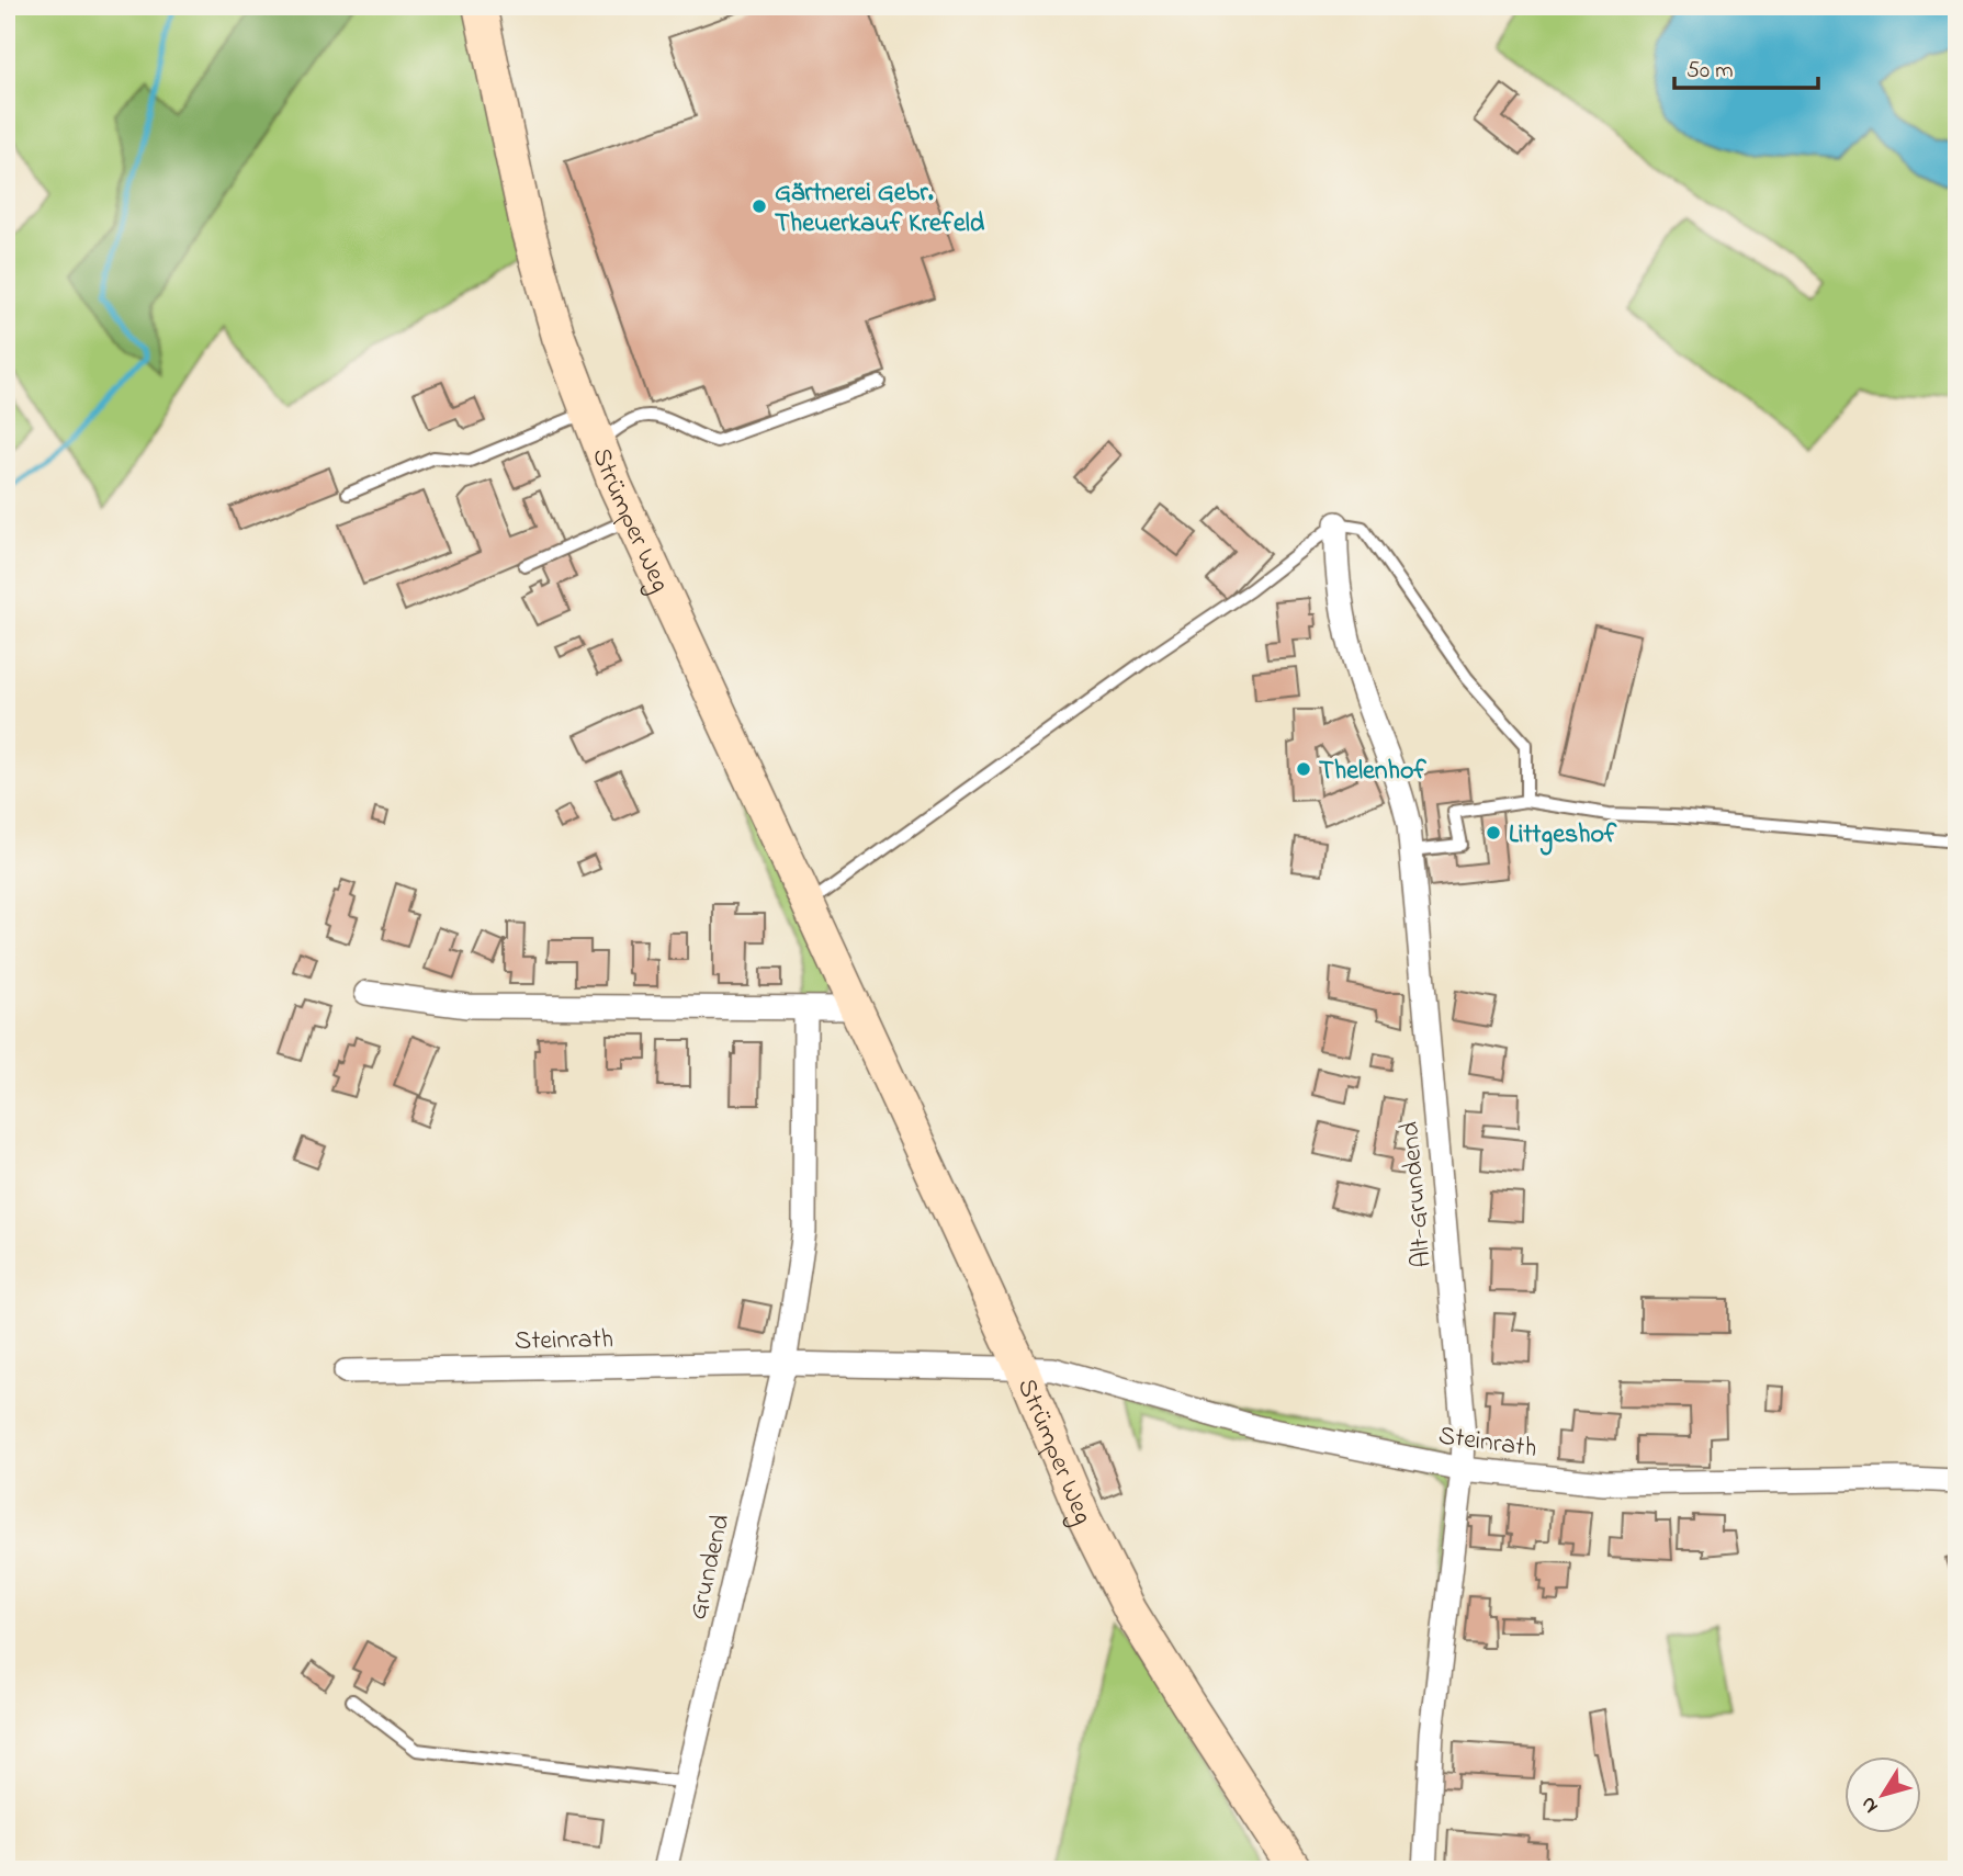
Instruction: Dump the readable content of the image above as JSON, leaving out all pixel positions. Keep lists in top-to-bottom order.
{
  "streets": {
    "street": [
      "Strümper Weg",
      "Alt-Grundend",
      "Steinrath",
      "Grundend"
    ]
  },
  "crossings": [
    ["Strümper Weg", "Steinrath"],
    ["Alt-Grundend", "Steinrath"],
    ["Steinrath", "Grundend"]
  ],
  "places": ["Gärtnerei Gebr. Theuerkauf Krefeld", "Thelenhof", "Littgeshof"],
  "scale_bar": "50 m",
  "north": "bottom left"
}
